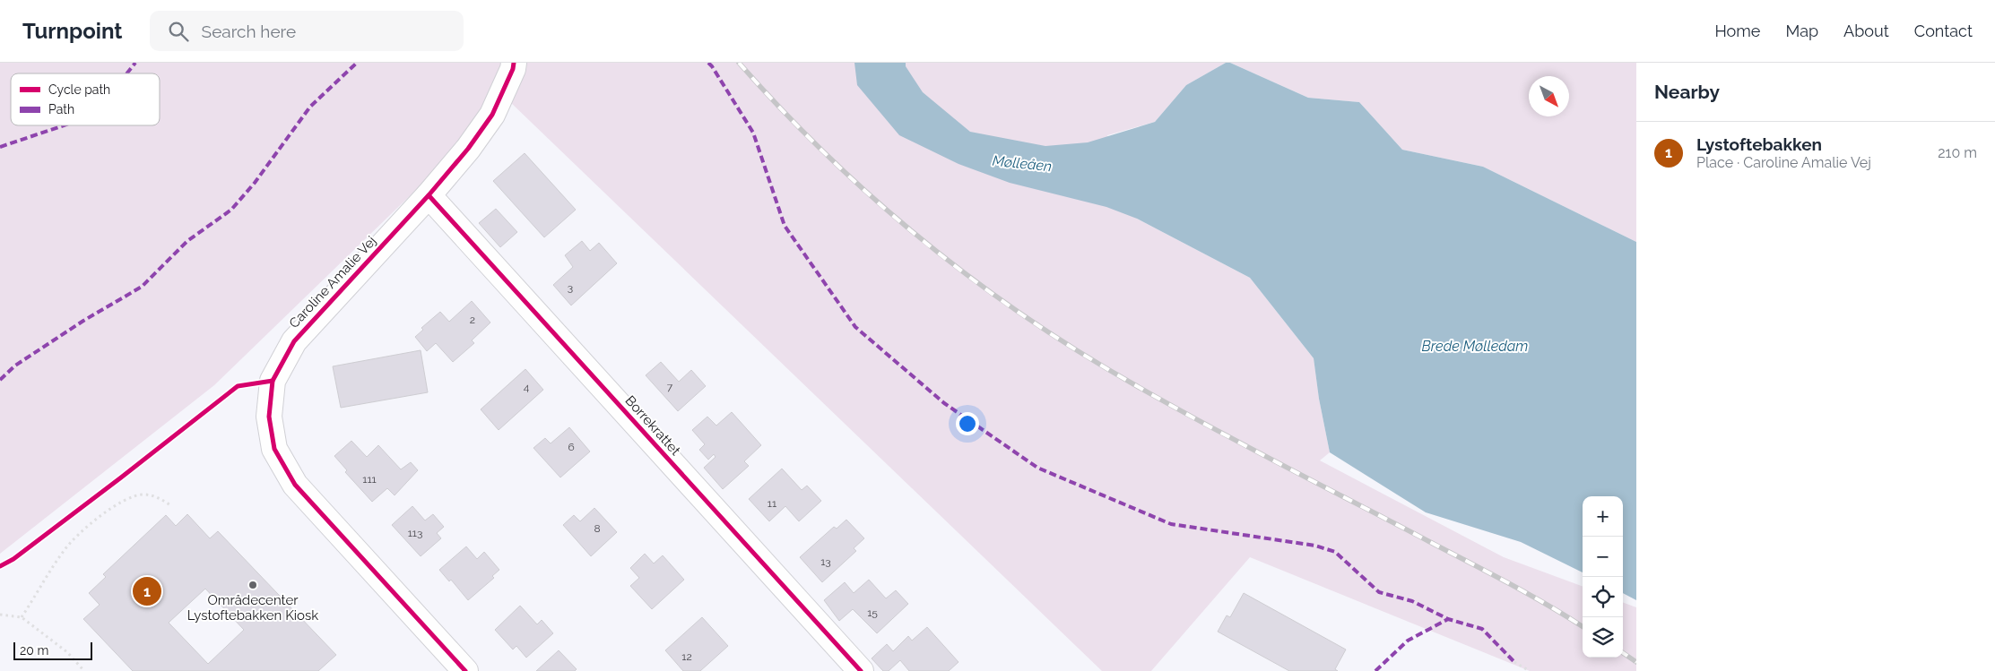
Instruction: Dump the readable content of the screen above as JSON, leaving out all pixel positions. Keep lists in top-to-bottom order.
{
  "streets": {
    "street": ["Caroline Amalie Vej", "Borrekrattet"]
  },
  "crossings": [
    ["Caroline Amalie Vej", "Borrekrattet"]
  ],
  "water": ["Mølleåen", "Brede Mølledam"],
  "places": ["Områdecenter Lystoftebakken Kiosk"],
  "house_numbers": [
    "3",
    "2",
    "4",
    "7",
    "6",
    "111",
    "11",
    "8",
    "113",
    "13",
    "15",
    "12"
  ],
  "legend": ["Cycle path", "Path"],
  "scale_bar": "20 m",
  "north": "bottom right",
  "page": {
    "header": "Turnpoint",
    "search": "Search here",
    "nav": [
      "Home",
      "Map",
      "About",
      "Contact"
    ],
    "heading": "Nearby",
    "list": [
      {
        "mark": "1",
        "name": "Lystoftebakken",
        "note": "Place · Caroline Amalie Vej",
        "value": "210 m"
      }
    ],
    "map_buttons": ["+", "−"],
    "pins": "1",
    "scale": "20 m"
  }
}
